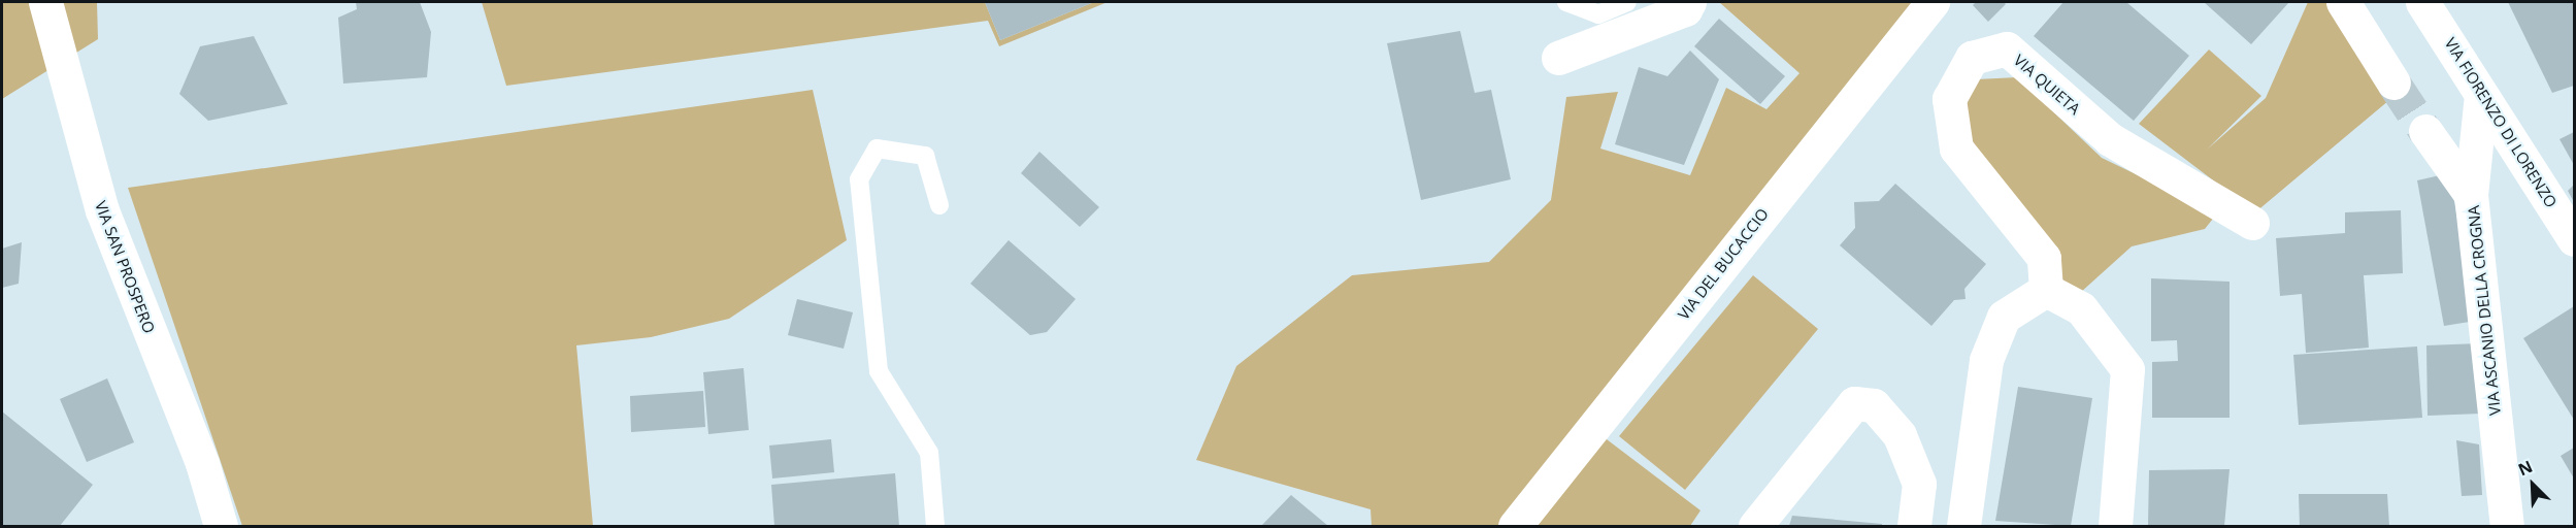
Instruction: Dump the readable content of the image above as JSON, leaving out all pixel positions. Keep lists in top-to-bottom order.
{
  "streets": {
    "street": [
      "VIA QUIETA",
      "VIA FIORENZO DI LORENZO",
      "VIA DEL BUCACCIO",
      "VIA SAN PROSPERO",
      "VIA ASCANIO DELLA CROGNA"
    ]
  },
  "crossings": [
    ["VIA FIORENZO DI LORENZO", "VIA ASCANIO DELLA CROGNA"]
  ],
  "north": "top left"
}
